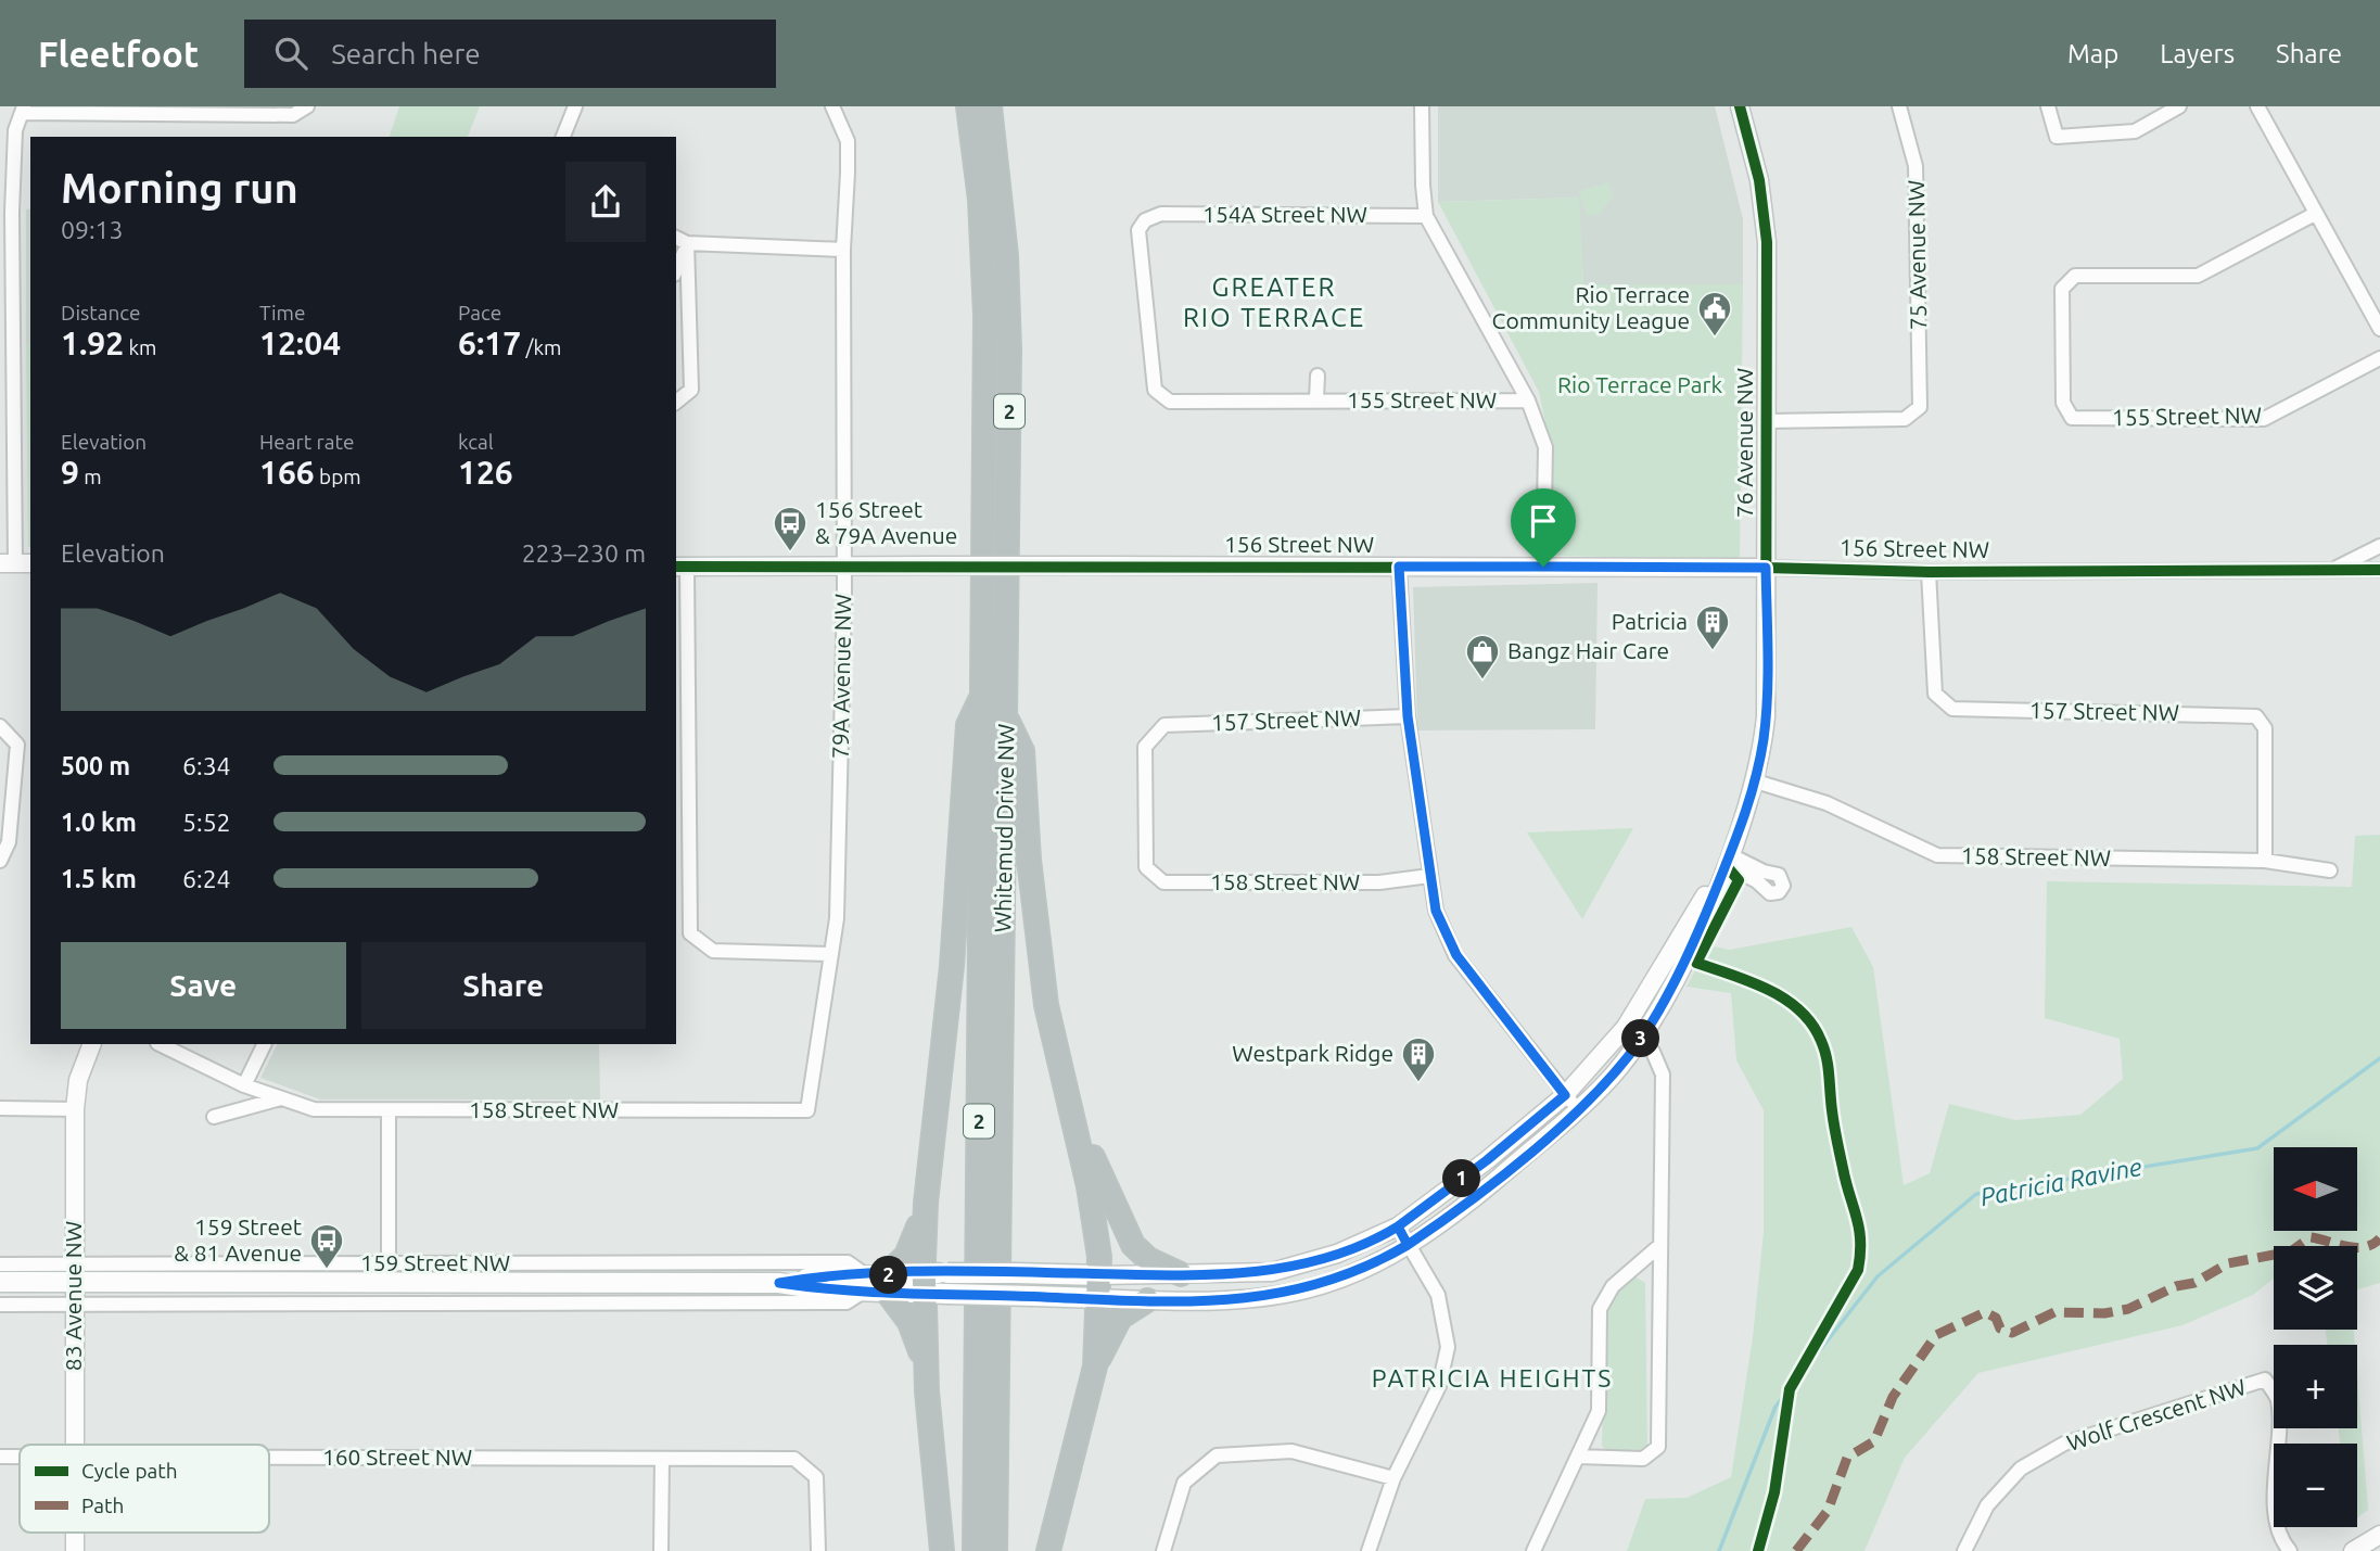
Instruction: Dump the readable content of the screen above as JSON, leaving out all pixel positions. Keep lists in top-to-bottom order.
{
  "streets": {
    "highway": ["2", "Whitemud Drive NW"],
    "main road": ["159 Street NW"],
    "street": [
      "154A Street NW",
      "75 Avenue NW",
      "155 Street NW",
      "76 Avenue NW",
      "156 Street NW",
      "79A Avenue NW",
      "157 Street NW",
      "158 Street NW",
      "83 Avenue NW",
      "Wolf Crescent NW",
      "160 Street NW"
    ]
  },
  "crossings": [
    ["154A Street NW", "155 Street NW"],
    ["75 Avenue NW", "76 Avenue NW"],
    ["76 Avenue NW", "156 Street NW"],
    ["76 Avenue NW", "158 Street NW"],
    ["76 Avenue NW", "159 Street NW"],
    ["156 Street NW", "79A Avenue NW"],
    ["156 Street NW", "157 Street NW"],
    ["79A Avenue NW", "158 Street NW"],
    ["157 Street NW", "158 Street NW"],
    ["158 Street NW", "159 Street NW"],
    ["159 Street NW", "83 Avenue NW"]
  ],
  "districts": ["GREATER RIO TERRACE", "PATRICIA HEIGHTS"],
  "water": ["Patricia Ravine"],
  "parks": ["Rio Terrace Park"],
  "places": {
    "public building": ["Rio Terrace Community League"],
    "bus stop": ["156 Street & 79A Avenue", "159 Street & 81 Avenue"],
    "building": ["Patricia", "Westpark Ridge"],
    "shop": ["Bangz Hair Care"]
  },
  "legend": ["Cycle path", "Path"],
  "north": "left",
  "page": {
    "header": "Fleetfoot",
    "search": "Search here",
    "nav": ["Map", "Layers", "Share"],
    "heading": ["Morning run", "09:13"],
    "stats": [
      ["Distance", "1.92 km"],
      ["Time", "12:04"],
      ["Pace", "6:17 /km"],
      ["Elevation", "9 m"],
      ["Heart rate", "166 bpm"],
      ["kcal", "126"]
    ],
    "chart": ["Elevation", "223–230 m"],
    "list": [
      {
        "name": "500 m",
        "note": "6:34"
      },
      {
        "name": "1.0 km",
        "note": "5:52"
      },
      {
        "name": "1.5 km",
        "note": "6:24"
      }
    ],
    "buttons": ["Save", "Share"],
    "pins": ["3", "1", "2"],
    "map_buttons": ["+", "−"]
  }
}
